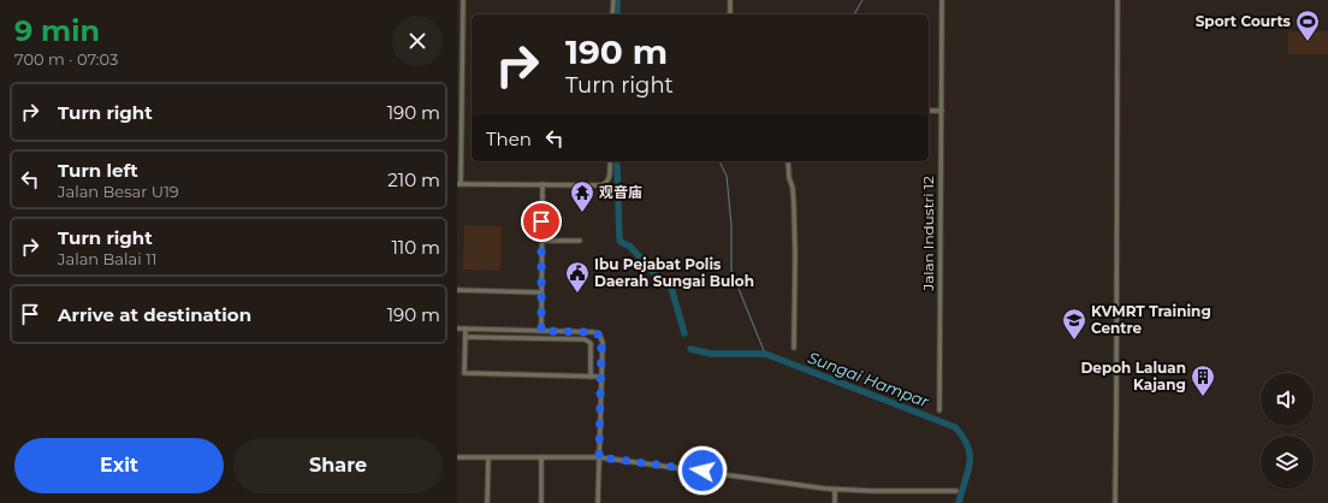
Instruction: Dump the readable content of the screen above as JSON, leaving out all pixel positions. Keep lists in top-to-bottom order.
{
  "streets": {
    "street": ["Jalan Industri 12"]
  },
  "water": ["Sungai Hampar"],
  "places": {
    "sports": ["Sport Courts"],
    "temple": ["观音庙"],
    "public building": ["Ibu Pejabat Polis Daerah Sungai Buloh"],
    "school or university": ["KVMRT Training Centre"],
    "building": ["Depoh Laluan Kajang"]
  },
  "page": {
    "heading": ["9 min", "700 m · 07:03"],
    "turn": ["190 m", "Turn right"],
    "list": [
      {
        "name": "Turn right",
        "value": "190 m"
      },
      {
        "name": "Turn left",
        "note": "Jalan Besar U19",
        "value": "210 m"
      },
      {
        "name": "Turn right",
        "note": "Jalan Balai 11",
        "value": "110 m"
      },
      {
        "name": "Arrive at destination",
        "value": "190 m"
      }
    ],
    "then": "Then",
    "buttons": ["Exit", "Share"]
  }
}
